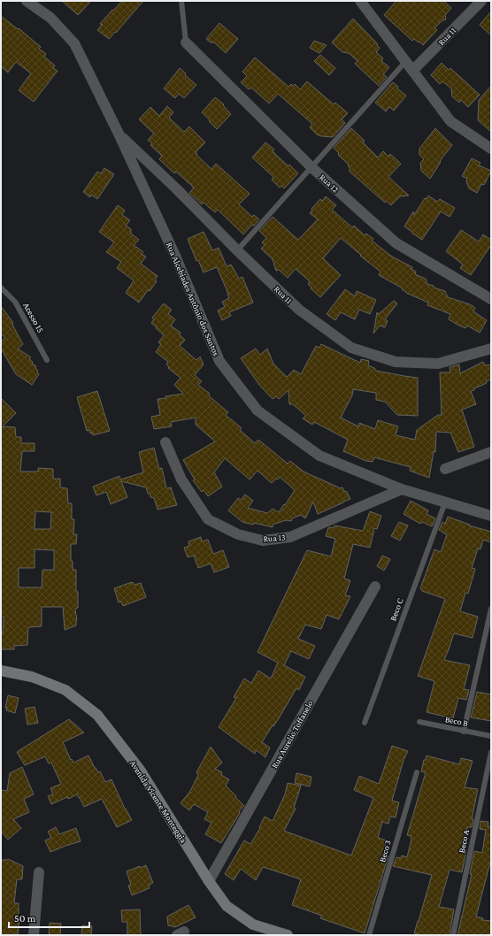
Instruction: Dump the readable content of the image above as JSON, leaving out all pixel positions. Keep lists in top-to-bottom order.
{
  "streets": {
    "main road": ["Avenida Vicente Monteggia"],
    "street": [
      "Rua 11",
      "Rua 12",
      "Rua Alcebiades Antônio dos Santos",
      "Rua 13",
      "Rua Aurelio Toffanelo"
    ],
    "lane": [
      "Acesso 15",
      "Beco C",
      "Beco B",
      "Beco A",
      "Beco 3"
    ]
  },
  "crossings": [
    ["Rua 11", "Rua Alcebiades Antônio dos Santos"],
    ["Rua Alcebiades Antônio dos Santos", "Rua 13"],
    ["Rua Alcebiades Antônio dos Santos", "Beco C"],
    ["Rua Aurelio Toffanelo", "Avenida Vicente Monteggia"]
  ],
  "scale_bar": "50 m"
}
